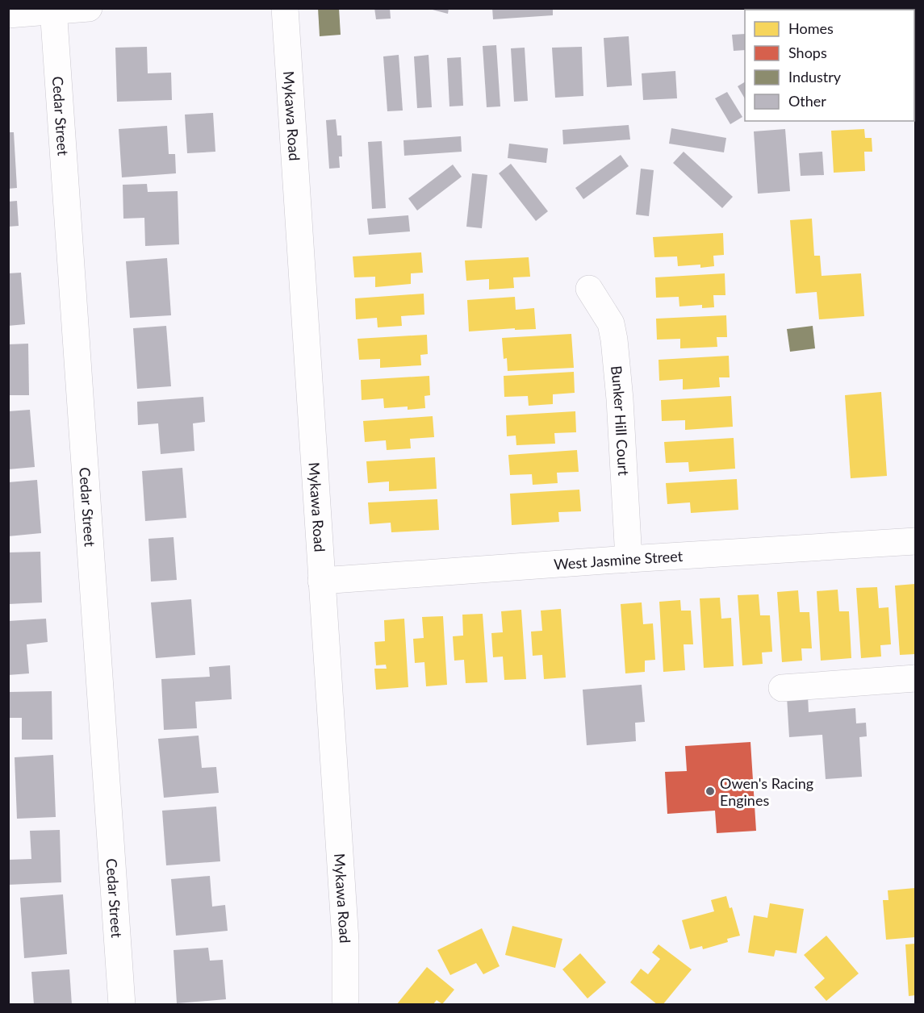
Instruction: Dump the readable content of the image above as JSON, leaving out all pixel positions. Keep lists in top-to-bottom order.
{
  "streets": {
    "street": [
      "Cedar Street",
      "Mykawa Road",
      "Bunker Hill Court",
      "West Jasmine Street"
    ]
  },
  "crossings": [
    ["Mykawa Road", "West Jasmine Street"],
    ["Bunker Hill Court", "West Jasmine Street"]
  ],
  "places": ["Owen's Racing Engines"],
  "legend": [
    "Homes",
    "Shops",
    "Industry",
    "Other"
  ]
}
